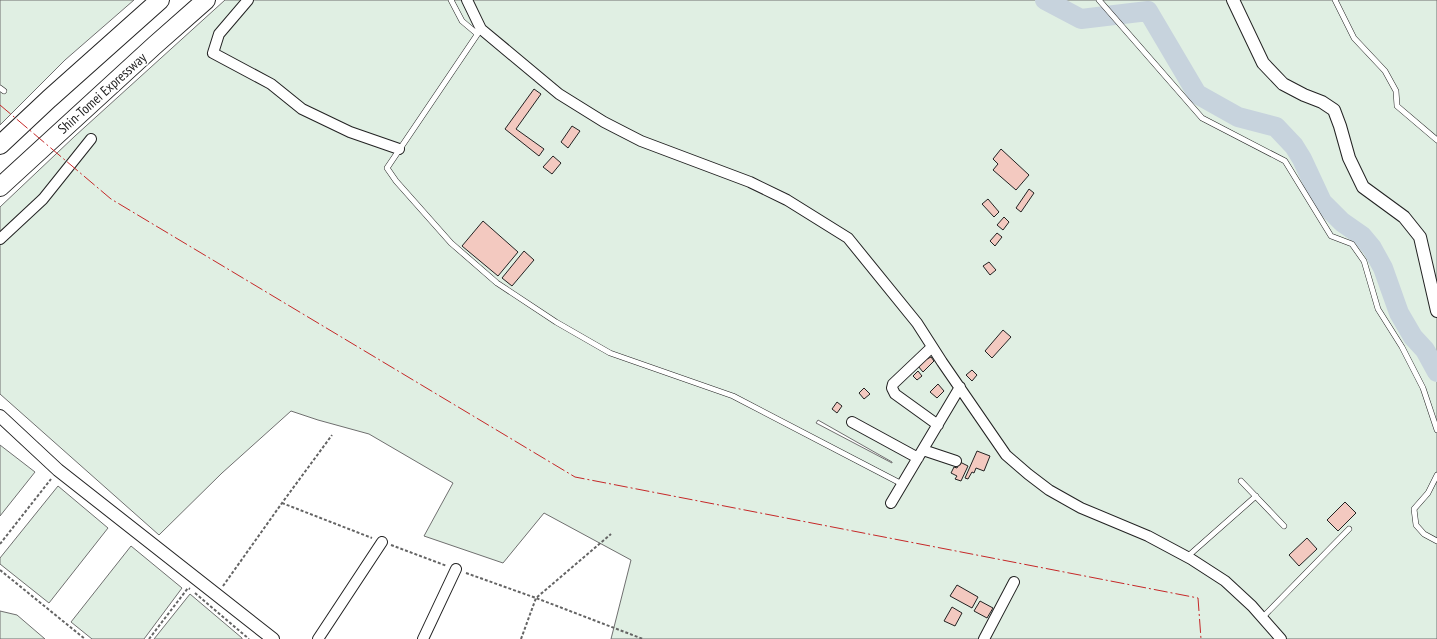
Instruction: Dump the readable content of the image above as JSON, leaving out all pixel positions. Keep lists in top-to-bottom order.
{
  "streets": {
    "highway": ["Shin-Tomei Expressway"]
  }
}
